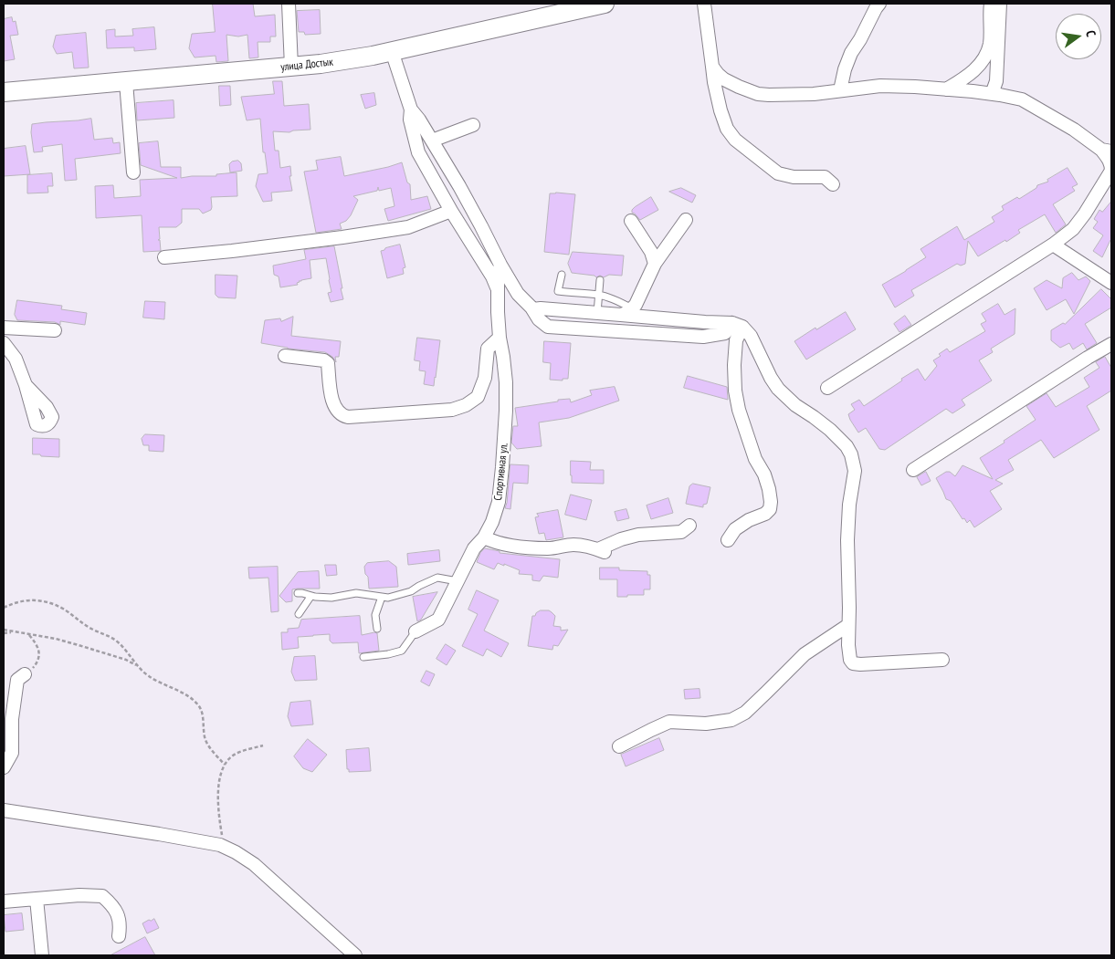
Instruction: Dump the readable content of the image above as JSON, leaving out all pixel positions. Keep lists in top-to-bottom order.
{
  "streets": {
    "main road": ["улица Достык"],
    "street": ["Спортивная ул."]
  },
  "north": "right"
}
